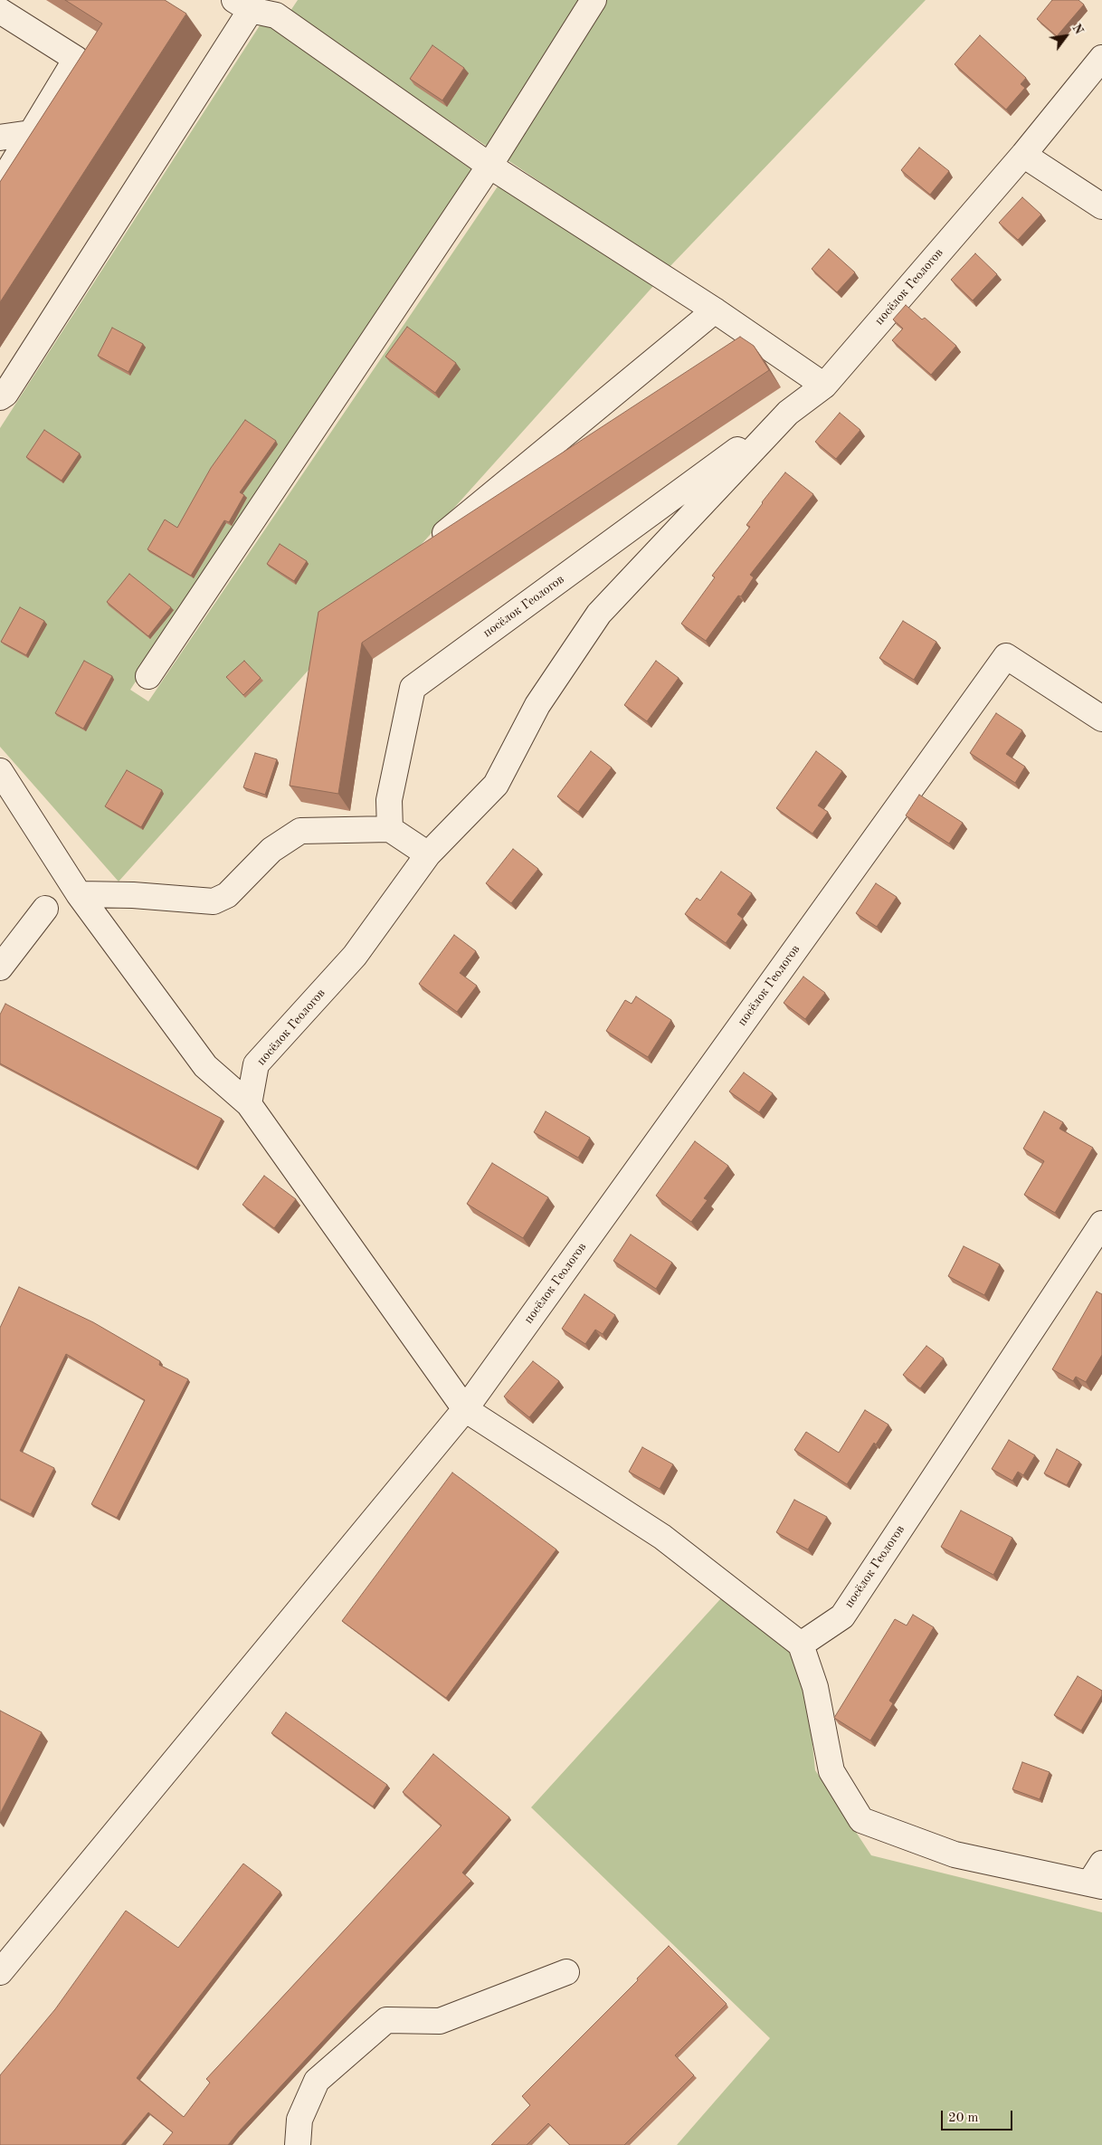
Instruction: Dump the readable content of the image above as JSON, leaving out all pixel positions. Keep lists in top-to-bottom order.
{
  "streets": {
    "street": ["посёлок Геологов"]
  },
  "scale_bar": "20 m",
  "north": "top right"
}
